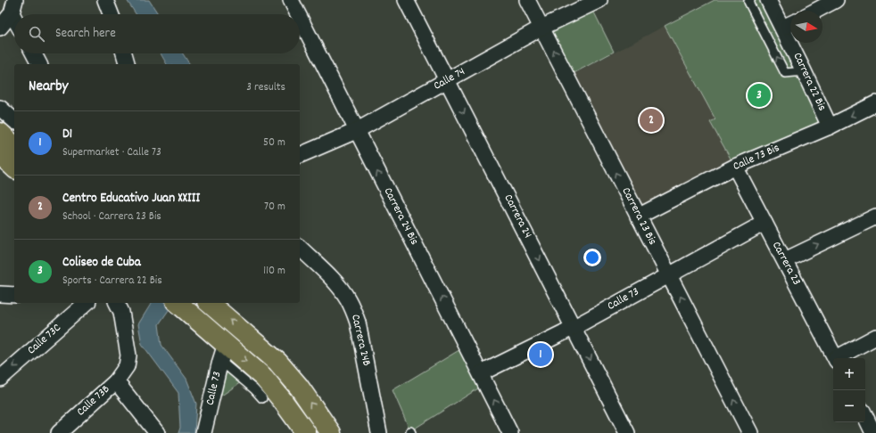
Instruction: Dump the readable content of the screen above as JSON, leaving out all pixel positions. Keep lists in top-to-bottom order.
{
  "streets": {
    "street": [
      "Calle 74",
      "Carrera 22 Bis",
      "Calle 73 Bis",
      "Carrera 24 Bis",
      "Carrera 24",
      "Carrera 23 Bis",
      "Carrera 23",
      "Calle 73",
      "Calle 73C",
      "Carrera 24B",
      "Calle 73B"
    ]
  },
  "crossings": [
    ["Calle 74", "Carrera 24 Bis"],
    ["Calle 74", "Carrera 24"],
    ["Calle 74", "Carrera 23 Bis"],
    ["Carrera 22 Bis", "Calle 73 Bis"],
    ["Calle 73 Bis", "Carrera 23 Bis"],
    ["Calle 73 Bis", "Carrera 23"],
    ["Carrera 24 Bis", "Calle 73"],
    ["Carrera 24", "Calle 73"],
    ["Carrera 23 Bis", "Calle 73"],
    ["Carrera 23", "Calle 73"]
  ],
  "one_way": [
    "Carrera 24 Bis",
    "Carrera 24",
    "Carrera 23 Bis",
    "Calle 73C"
  ],
  "north": "right",
  "page": {
    "search": "Search here",
    "heading": ["Nearby", "3 results"],
    "pins": ["3", "2", "1"],
    "list": [
      {
        "mark": "1",
        "name": "D1",
        "note": "Supermarket · Calle 73",
        "value": "50 m"
      },
      {
        "mark": "2",
        "name": "Centro Educativo Juan XXIII",
        "note": "School · Carrera 23 Bis",
        "value": "70 m"
      },
      {
        "mark": "3",
        "name": "Coliseo de Cuba",
        "note": "Sports · Carrera 22 Bis",
        "value": "110 m"
      }
    ],
    "map_buttons": ["+", "−"]
  }
}
